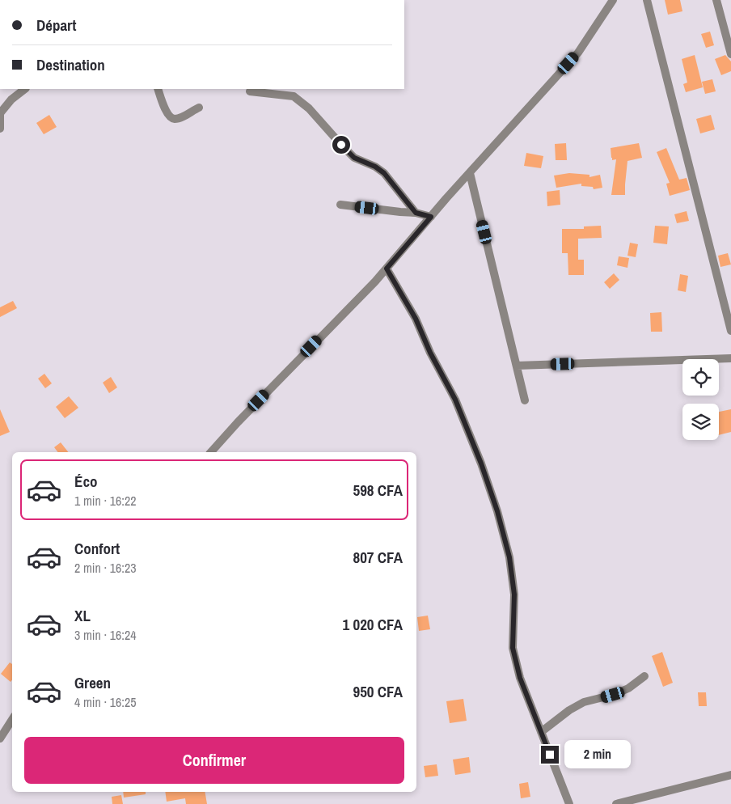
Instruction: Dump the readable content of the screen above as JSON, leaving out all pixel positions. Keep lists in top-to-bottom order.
{
  "page": {
    "banner": ["Départ", "Destination"],
    "list": [
      {
        "name": "Éco",
        "note": "1 min · 16:22",
        "value": "598 CFA"
      },
      {
        "name": "Confort",
        "note": "2 min · 16:23",
        "value": "807 CFA"
      },
      {
        "name": "XL",
        "note": "3 min · 16:24",
        "value": "1 020 CFA"
      },
      {
        "name": "Green",
        "note": "4 min · 16:25",
        "value": "950 CFA"
      }
    ],
    "buttons": "Confirmer",
    "bubble": "2 min"
  }
}
